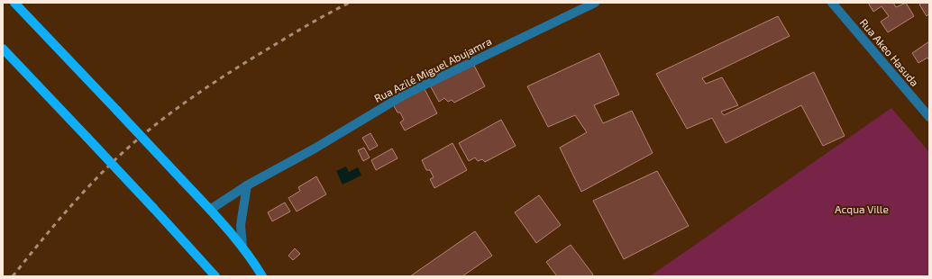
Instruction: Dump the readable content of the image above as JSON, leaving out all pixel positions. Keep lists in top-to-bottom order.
{
  "streets": {
    "street": ["Rua Akeo Hasuda", "Rua Azilé Miguel Abujamra"]
  },
  "parks": ["Acqua Ville"]
}
